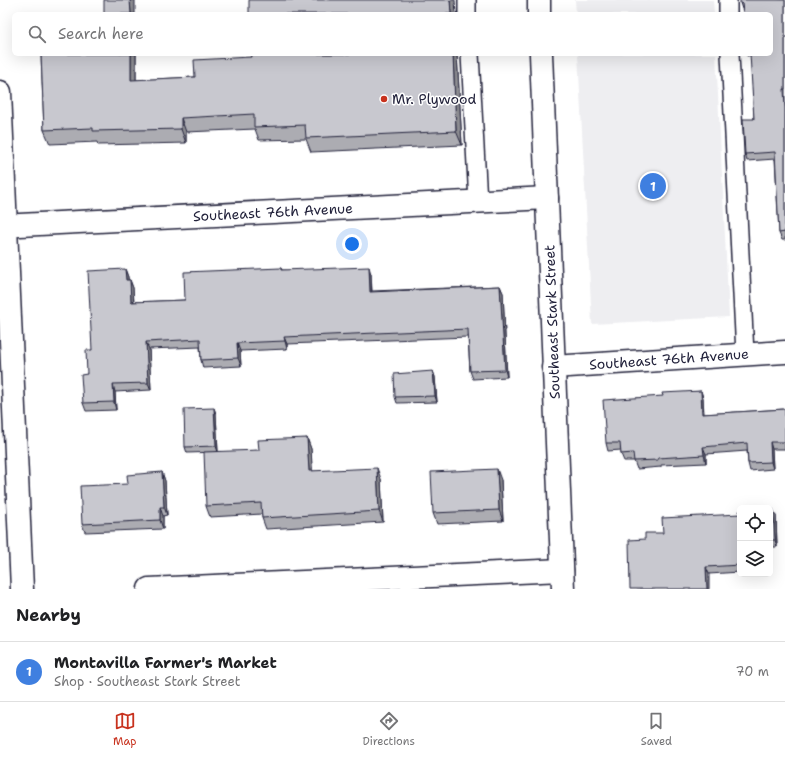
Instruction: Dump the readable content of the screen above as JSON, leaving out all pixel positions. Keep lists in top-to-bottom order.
{
  "streets": {
    "street": ["Southeast 76th Avenue", "Southeast Stark Street"]
  },
  "crossings": [
    ["Southeast 76th Avenue", "Southeast Stark Street"]
  ],
  "places": ["Mr. Plywood"],
  "page": {
    "search": "Search here",
    "pins": "1",
    "heading": "Nearby",
    "list": [
      {
        "mark": "1",
        "name": "Montavilla Farmer's Market",
        "note": "Shop · Southeast Stark Street",
        "value": "70 m"
      }
    ],
    "nav": ["Map", "Directions", "Saved"]
  }
}
